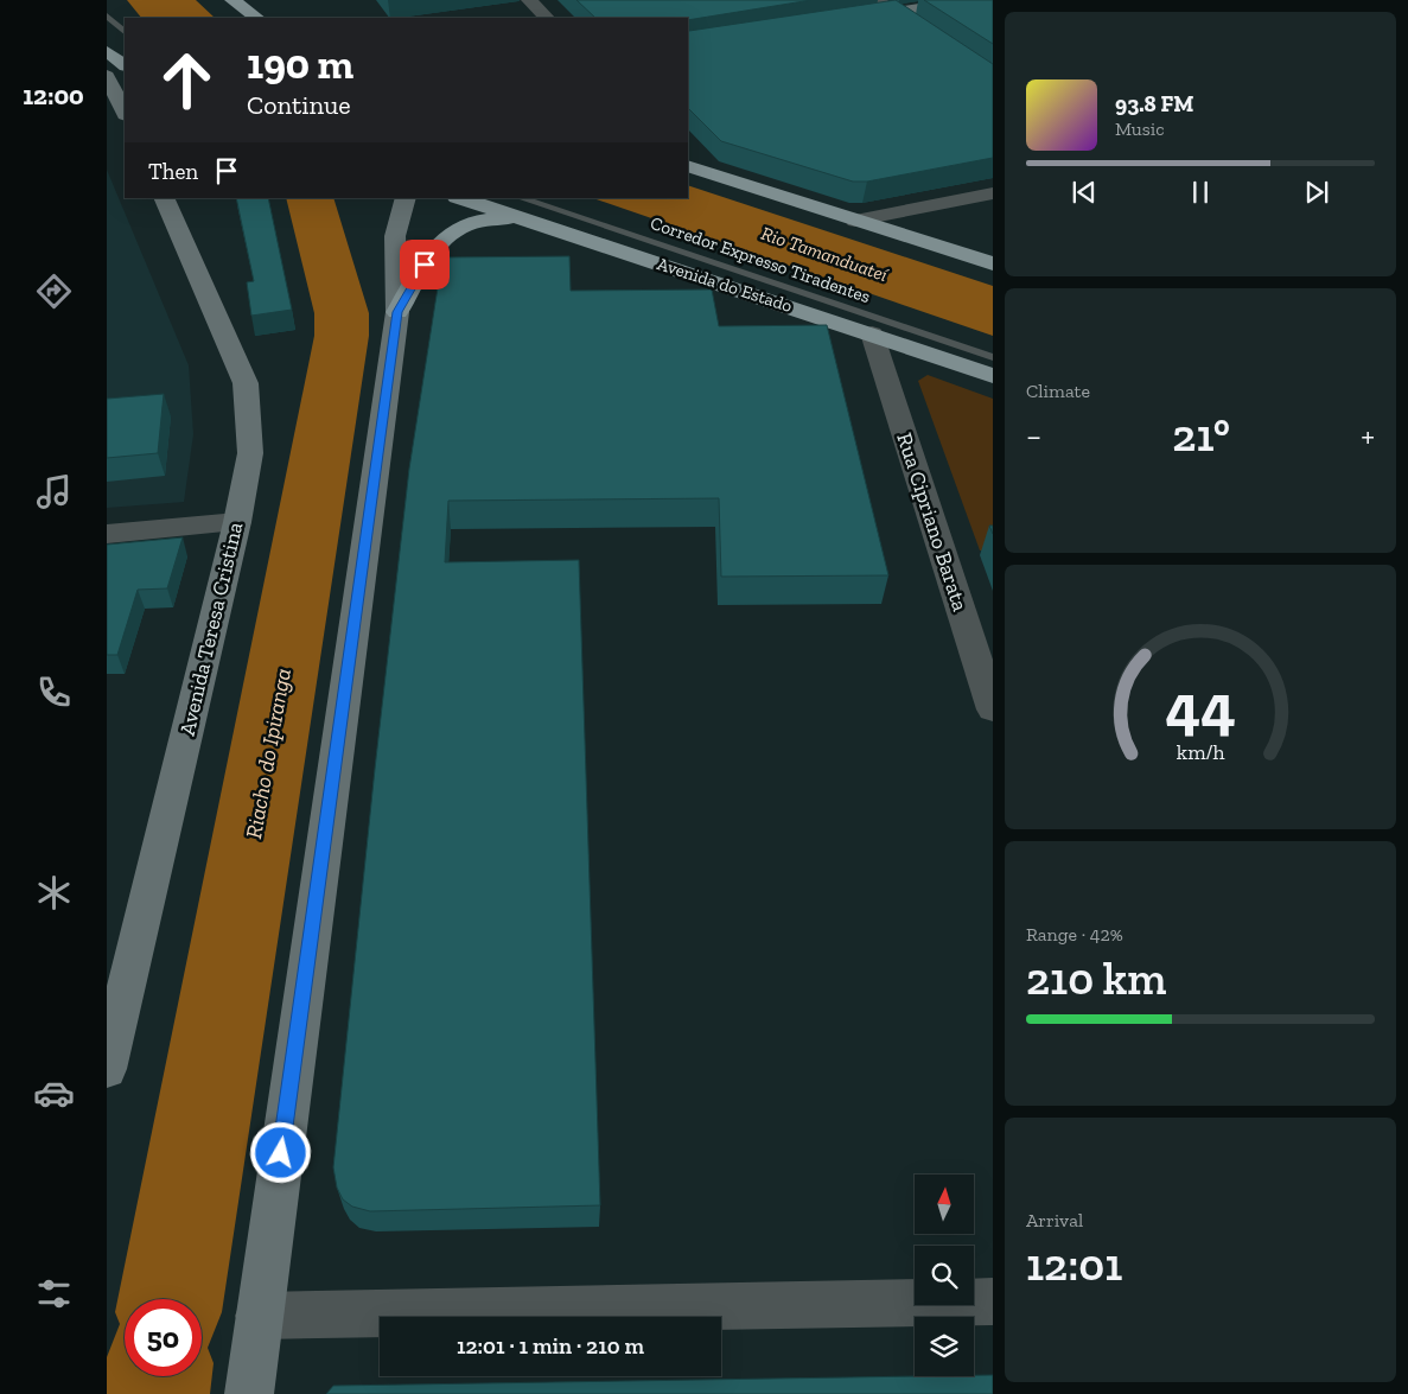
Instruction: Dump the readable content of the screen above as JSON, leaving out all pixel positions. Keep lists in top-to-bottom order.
{
  "streets": {
    "highway": ["Avenida do Estado"],
    "main road": ["Avenida Teresa Cristina"],
    "street": ["Rua Cipriano Barata"],
    "lane": ["Corredor Expresso Tiradentes"]
  },
  "crossings": [
    ["Corredor Expresso Tiradentes", "Avenida do Estado"],
    ["Avenida do Estado", "Rua Cipriano Barata"]
  ],
  "water": ["Rio Tamanduateí", "Riacho do Ipiranga"],
  "north": "top",
  "page": {
    "tabs": "12:00",
    "turn": ["190 m", "Continue"],
    "song": ["93.8 FM", "Music"],
    "then": "Then",
    "tile": [
      "Climate",
      ["Range · 42%", "210 km"],
      ["Arrival", "12:01"]
    ],
    "heat": ["−", "21°", "+"],
    "limit": "50",
    "trip": "12:01 · 1 min · 210 m",
    "gauge": ["44", "km/h"]
  }
}
